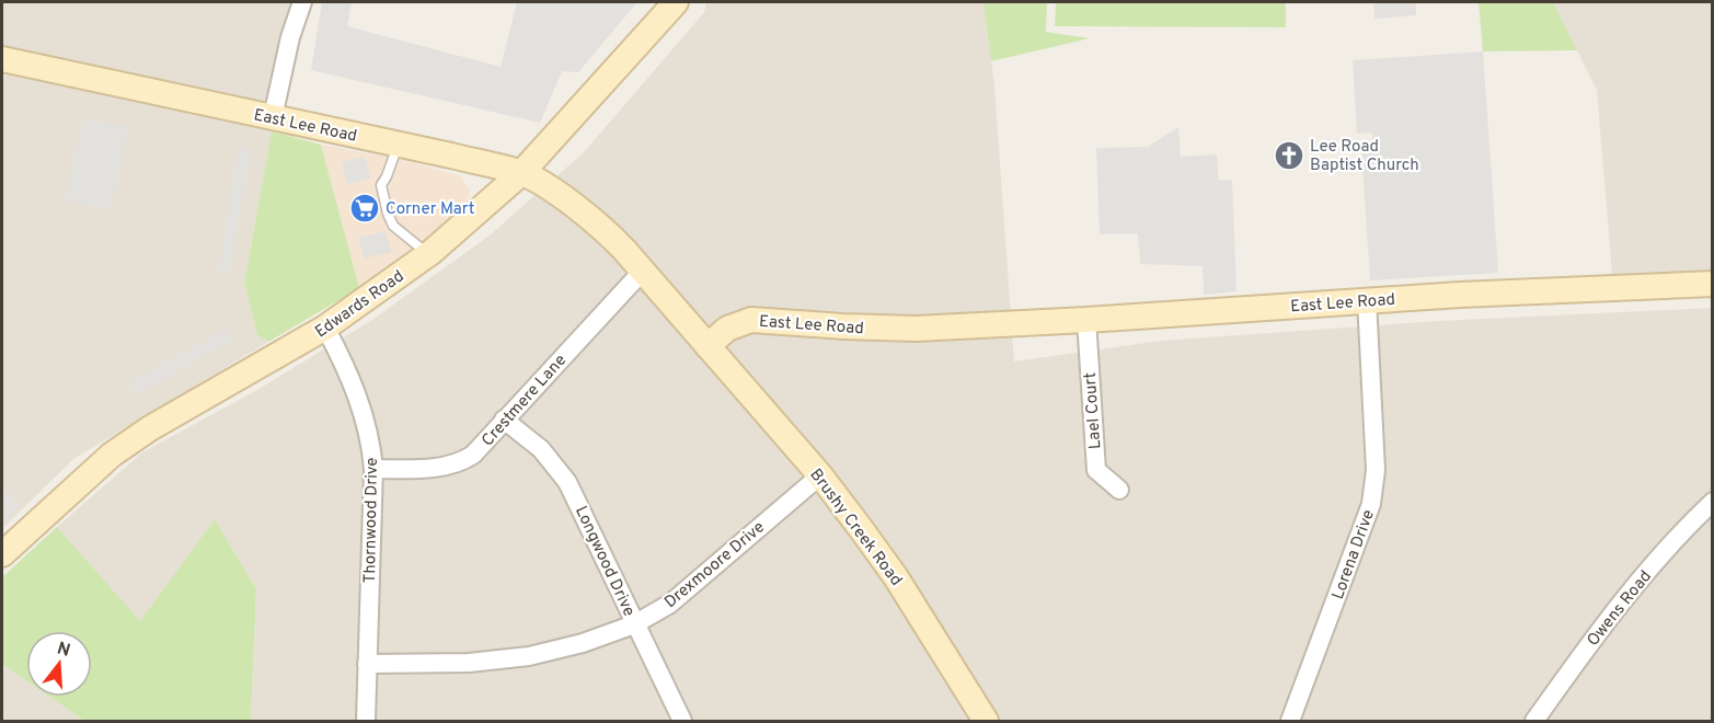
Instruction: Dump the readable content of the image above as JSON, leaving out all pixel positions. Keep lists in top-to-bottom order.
{
  "streets": {
    "street": [
      "East Lee Road",
      "Edwards Road",
      "Crestmere Lane",
      "Lael Court",
      "Thornwood Drive",
      "Brushy Creek Road",
      "Lorena Drive",
      "Longwood Drive",
      "Drexmoore Drive",
      "Owens Road"
    ]
  },
  "crossings": [
    ["East Lee Road", "Edwards Road"],
    ["East Lee Road", "Crestmere Lane"],
    ["East Lee Road", "Lael Court"],
    ["East Lee Road", "Brushy Creek Road"],
    ["East Lee Road", "Lorena Drive"],
    ["Edwards Road", "Thornwood Drive"],
    ["Crestmere Lane", "Thornwood Drive"],
    ["Crestmere Lane", "Longwood Drive"],
    ["Thornwood Drive", "Drexmoore Drive"],
    ["Brushy Creek Road", "Drexmoore Drive"],
    ["Longwood Drive", "Drexmoore Drive"]
  ],
  "places": {
    "church": ["Lee Road Baptist Church"],
    "supermarket": ["Corner Mart"]
  },
  "north": "top"
}
